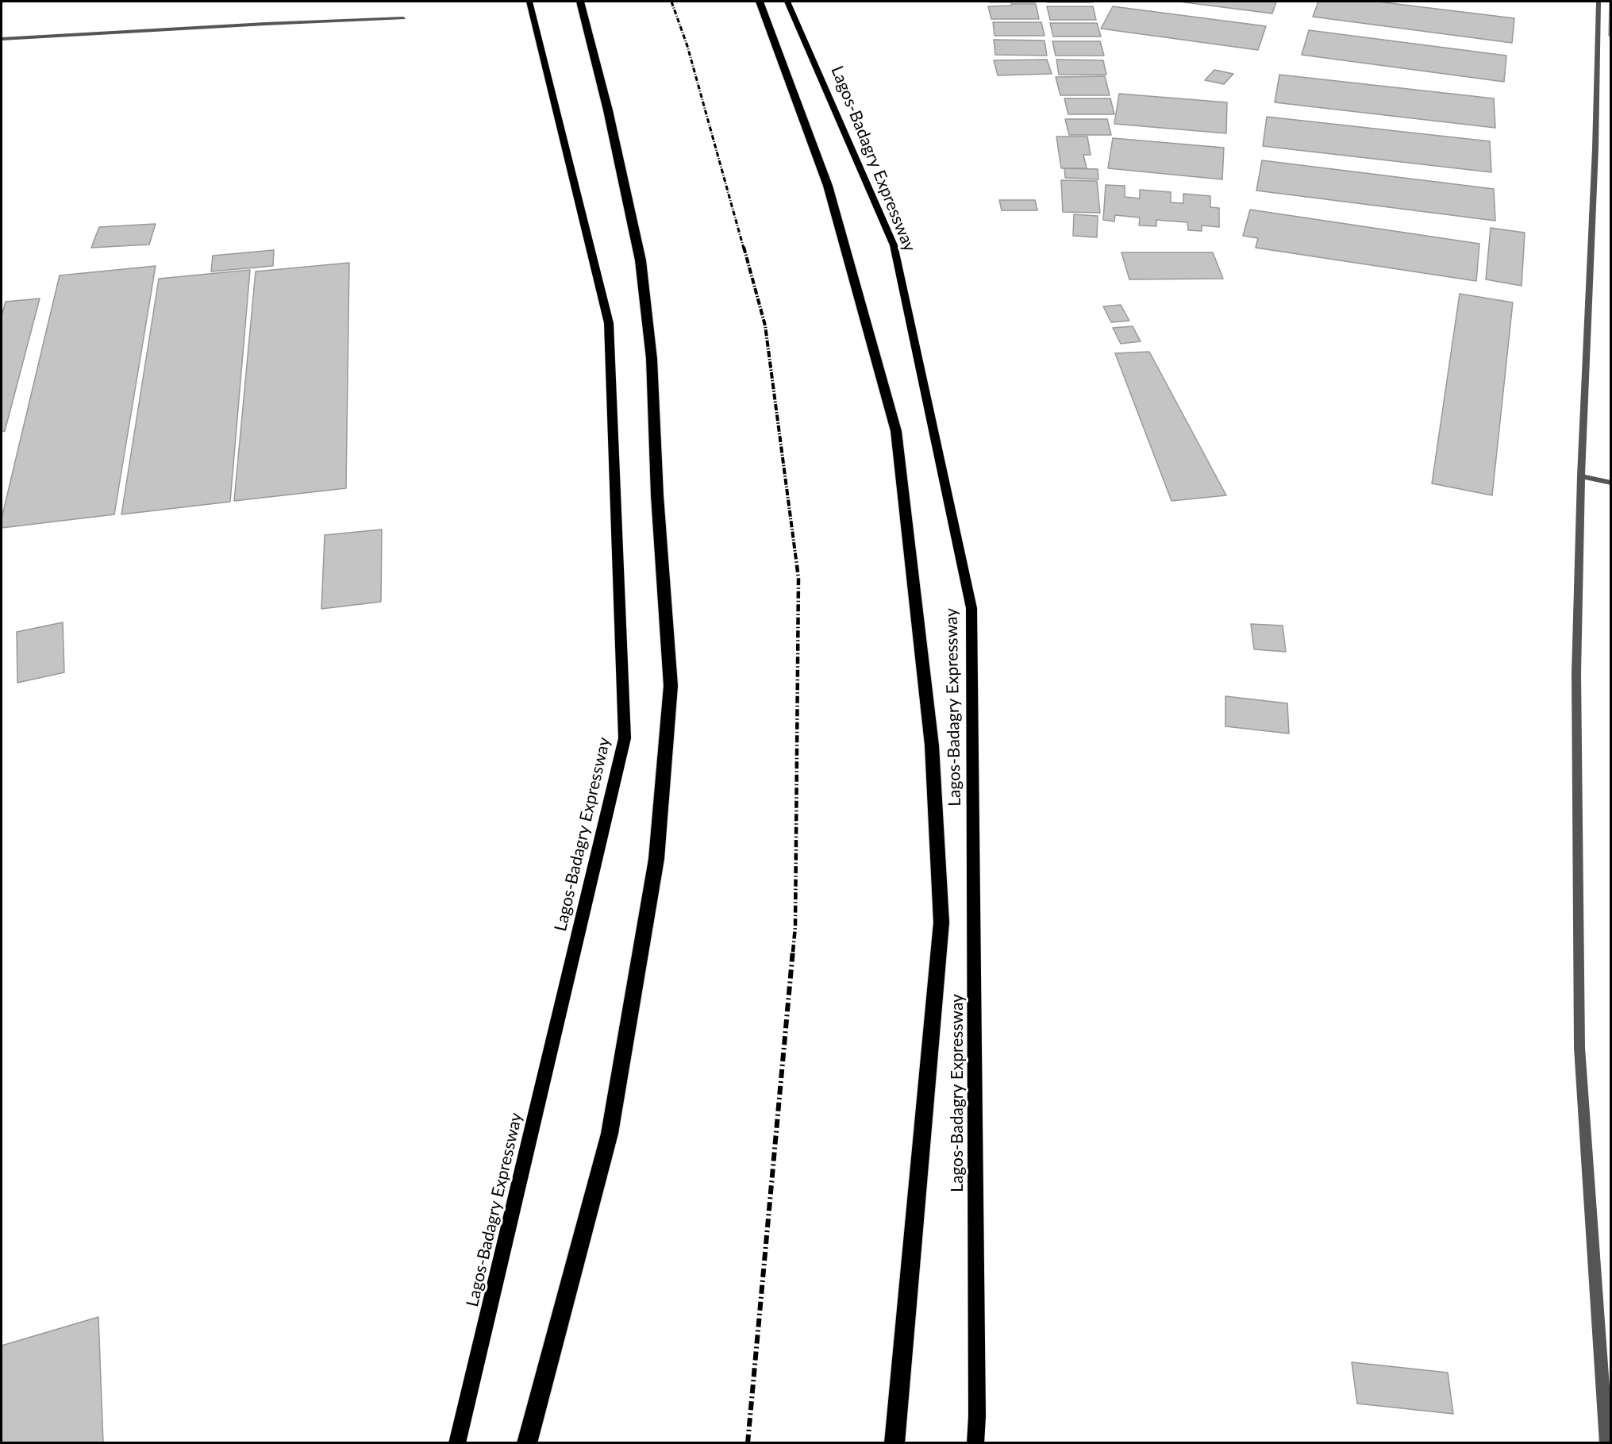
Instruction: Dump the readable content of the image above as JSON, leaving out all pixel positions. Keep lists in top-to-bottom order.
{
  "streets": {
    "highway": ["Lagos-Badagry Expressway"]
  }
}
